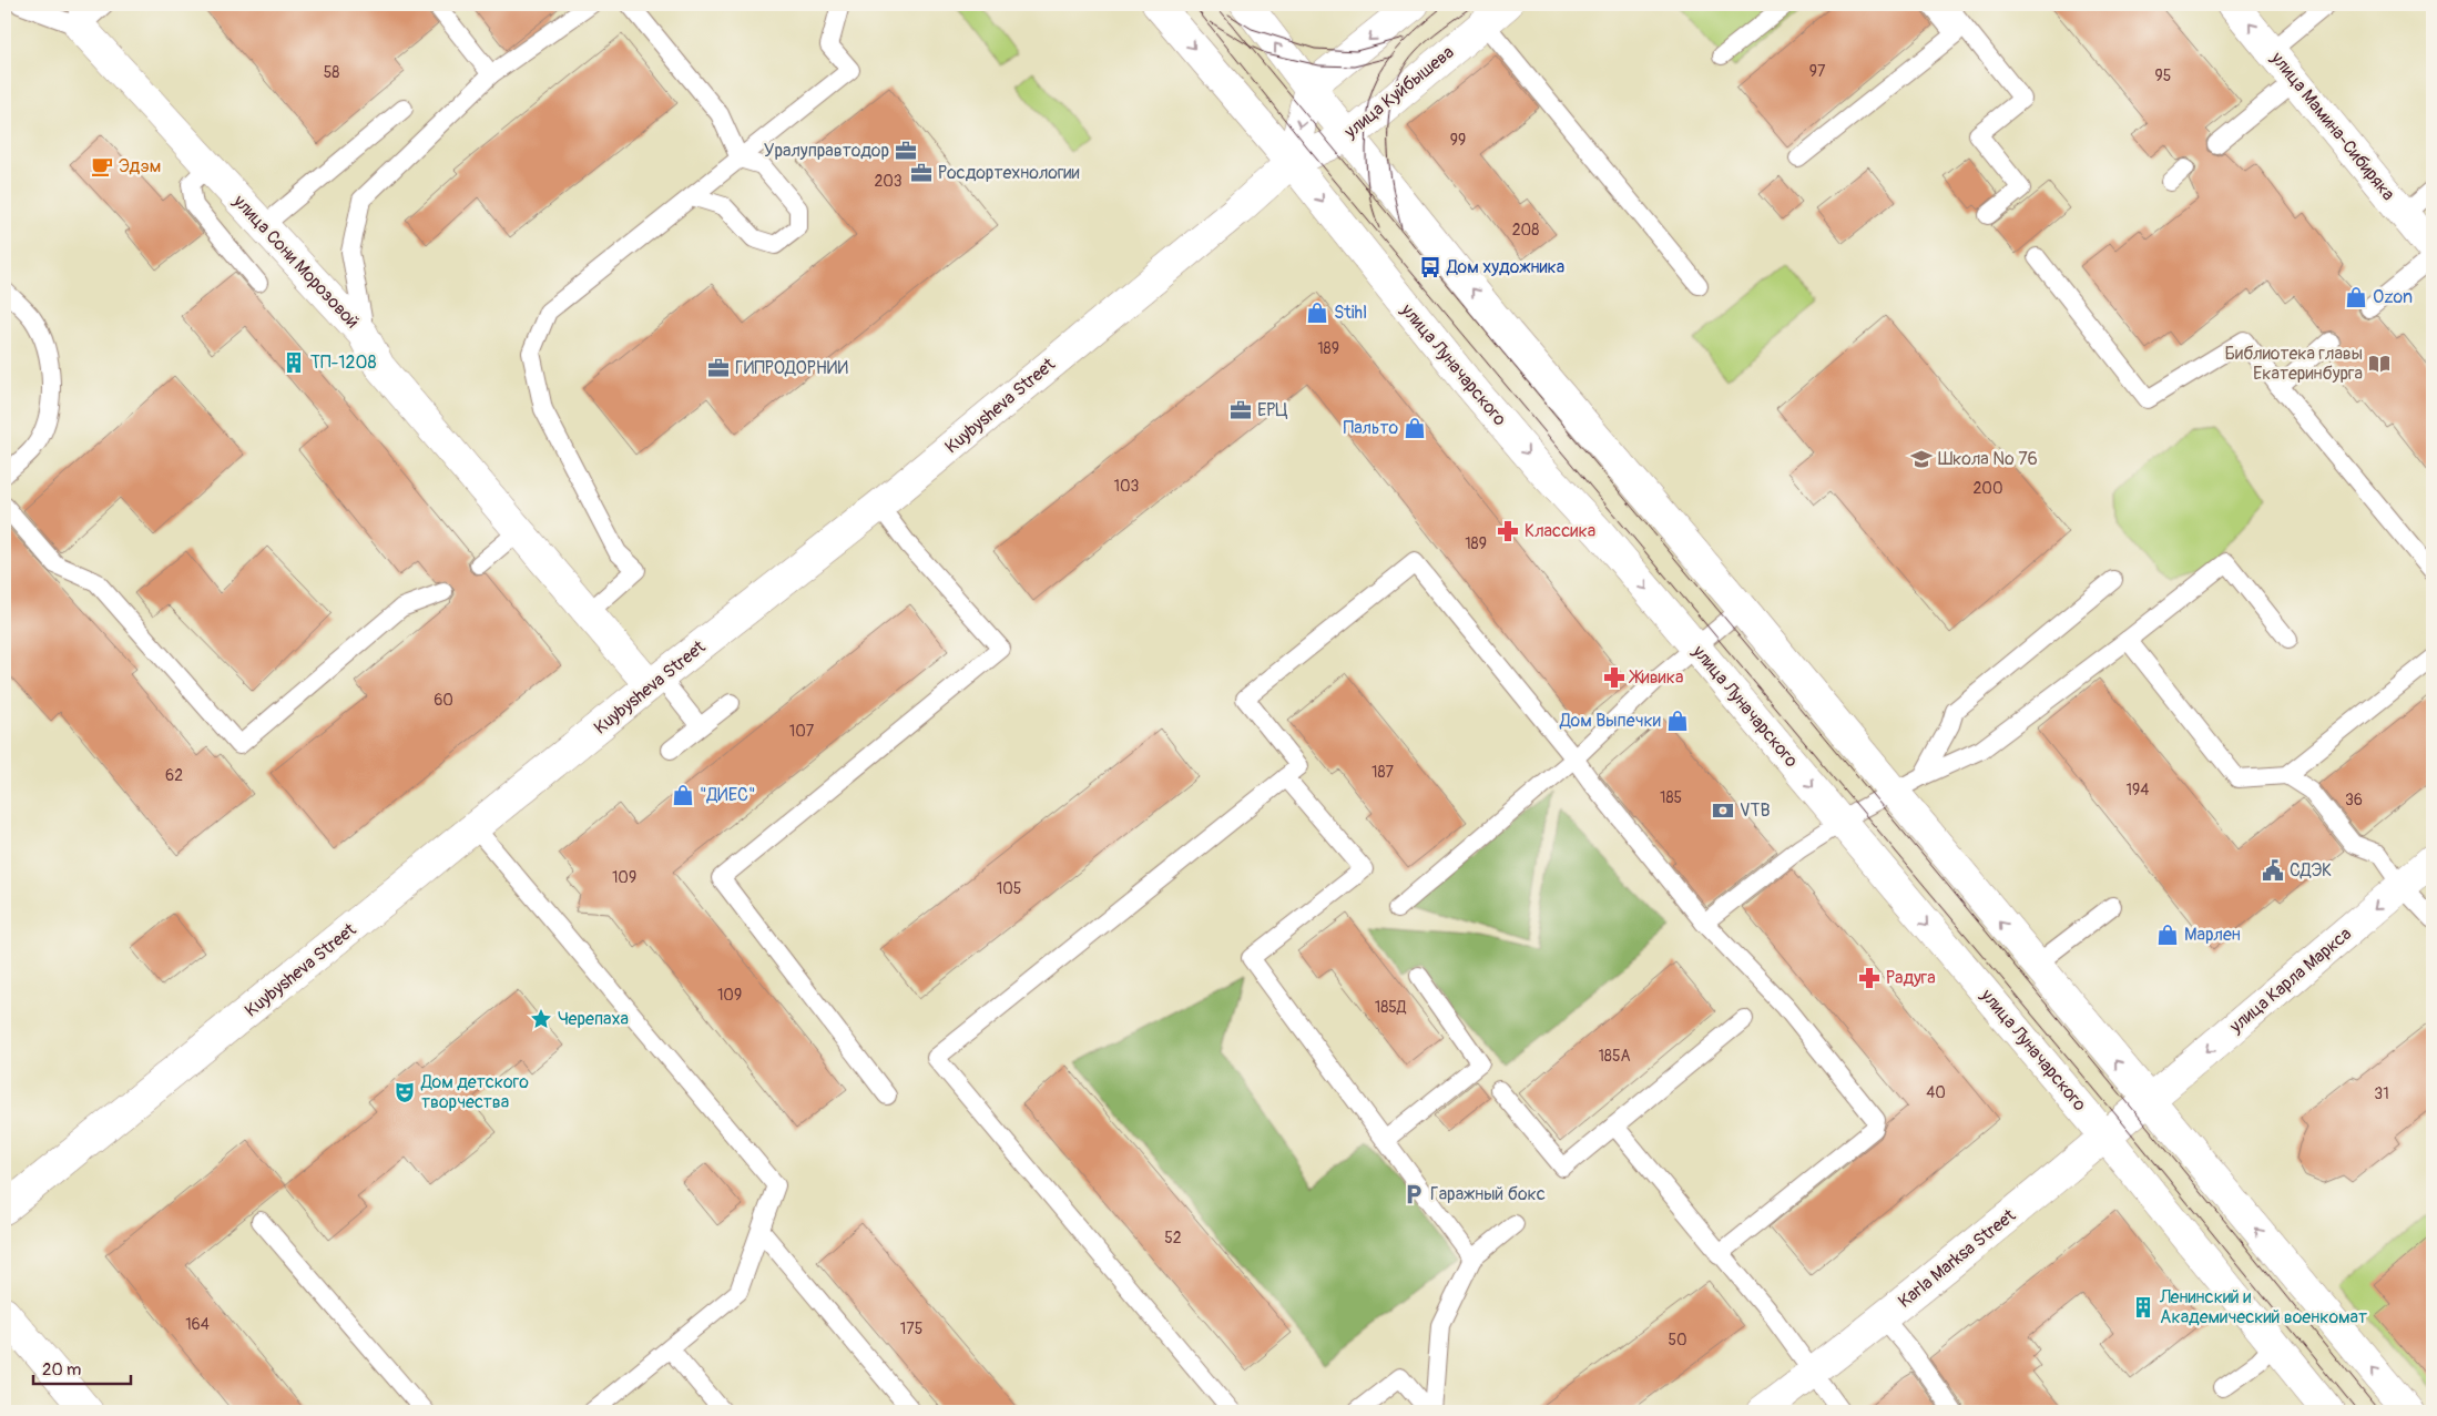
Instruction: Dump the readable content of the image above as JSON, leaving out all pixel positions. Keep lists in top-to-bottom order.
{
  "streets": {
    "main road": [
      "улица Куйбышева",
      "улица Мамина-Сибиряка",
      "улица Сони Морозовой",
      "улица Луначарского",
      "Kuybysheva Street",
      "улица Карла Маркса",
      "Karla Marksa Street"
    ]
  },
  "crossings": [
    ["улица Куйбышева", "улица Луначарского"],
    ["улица Куйбышева", "Kuybysheva Street"],
    ["улица Сони Морозовой", "Kuybysheva Street"],
    ["улица Луначарского", "Kuybysheva Street"],
    ["улица Луначарского", "Karla Marksa Street"],
    ["улица Карла Маркса", "Karla Marksa Street"]
  ],
  "one_way": ["улица Карла Маркса"],
  "places": {
    "office": [
      "Уралуправтодор",
      "Росдортехнологии",
      "ГИПРОДОРНИИ",
      "ЕРЦ"
    ],
    "cafe": ["Эдэм"],
    "bus stop": ["Дом художника"],
    "shop": [
      "Ozon",
      "Stihl",
      "Пальто",
      "Дом Выпечки",
      "\"ДИЕС\"",
      "Марлен"
    ],
    "building": ["ТП-1208", "Ленинский и Академический военкомат"],
    "library": ["Библиотека главы Екатеринбурга"],
    "school or university": ["Школа № 76"],
    "pharmacy": ["Классика", "Живика", "Радуга"],
    "bank": ["VTB"],
    "public building": ["СДЭК"],
    "place": ["Черепаха"],
    "theatre": ["Дом детского творчества"],
    "parking": ["Гаражный бокс"]
  },
  "house_numbers": [
    "97",
    "58",
    "95",
    "99",
    "203",
    "208",
    "189",
    "103",
    "200",
    "189",
    "60",
    "107",
    "187",
    "62",
    "194",
    "185",
    "36",
    "109",
    "105",
    "109",
    "185Д",
    "185А",
    "40",
    "31",
    "52",
    "164",
    "175",
    "50"
  ],
  "scale_bar": "20 m"
}
